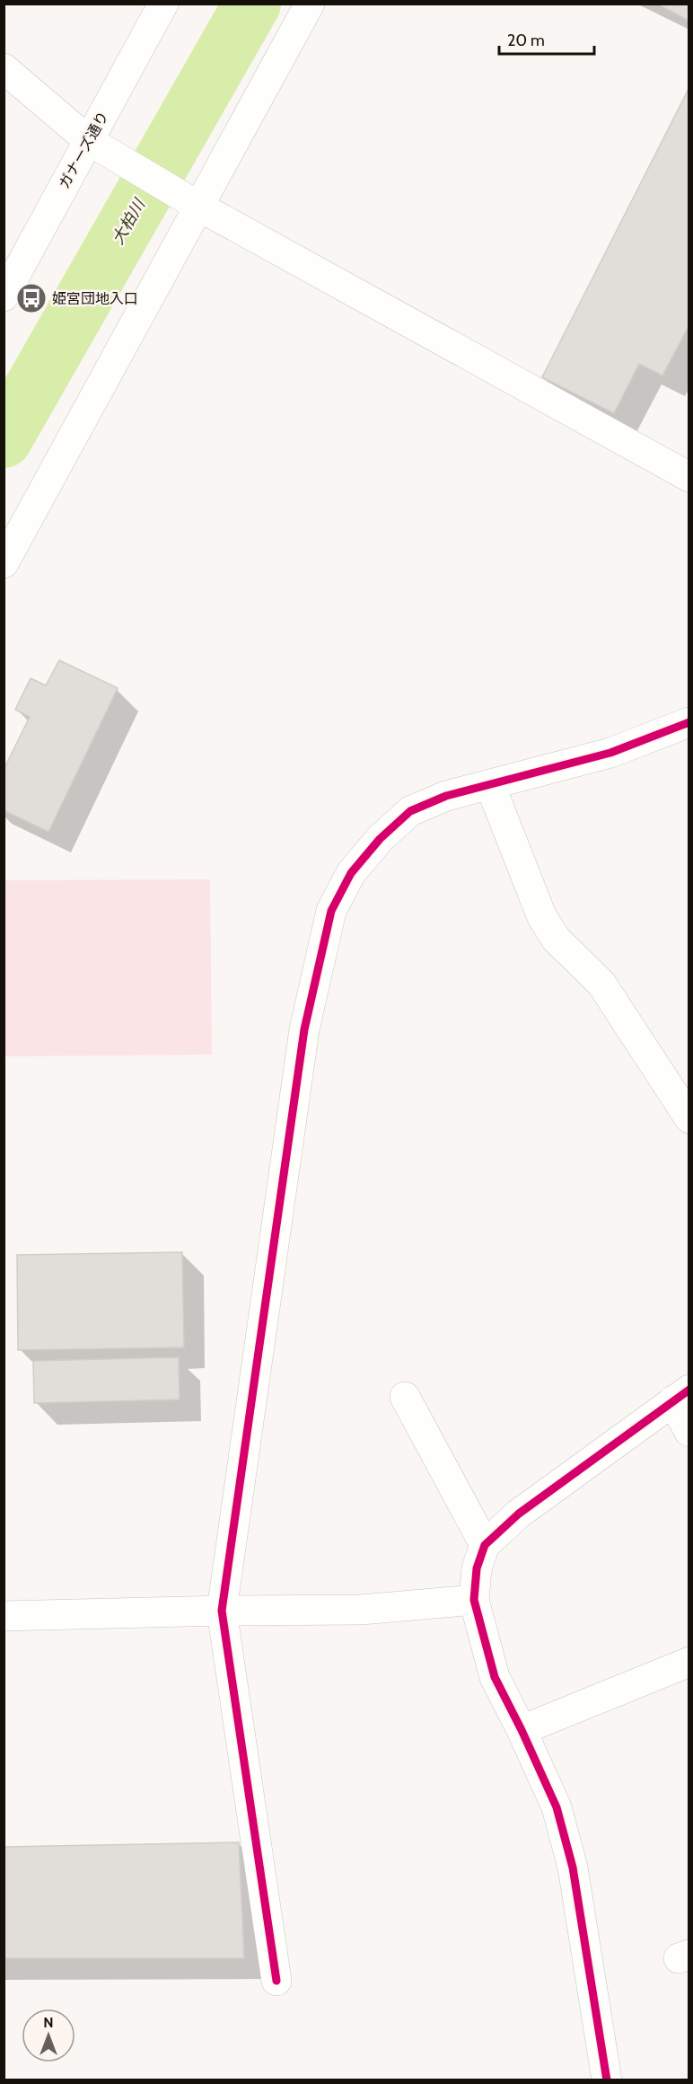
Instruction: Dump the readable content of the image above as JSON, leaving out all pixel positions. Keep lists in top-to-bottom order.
{
  "streets": {
    "street": ["ガナーズ通り"]
  },
  "water": ["大柏川"],
  "places": {
    "bus stop": ["姫宮団地入口"]
  },
  "scale_bar": "20 m",
  "north": "top"
}
